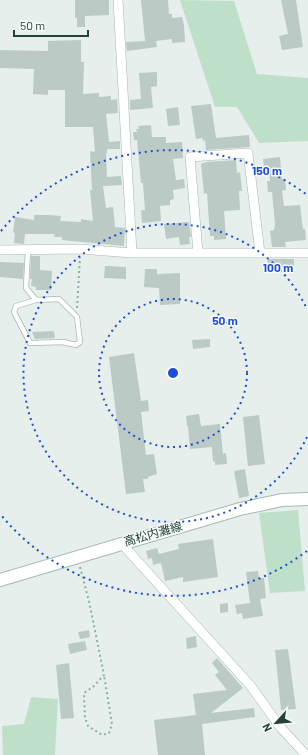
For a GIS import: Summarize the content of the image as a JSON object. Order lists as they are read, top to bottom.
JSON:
{
  "streets": {
    "main road": ["高松内灘線"]
  },
  "scale_bar": "50 m",
  "north": "bottom left",
  "rings": ["150 m", "100 m", "50 m"]
}
